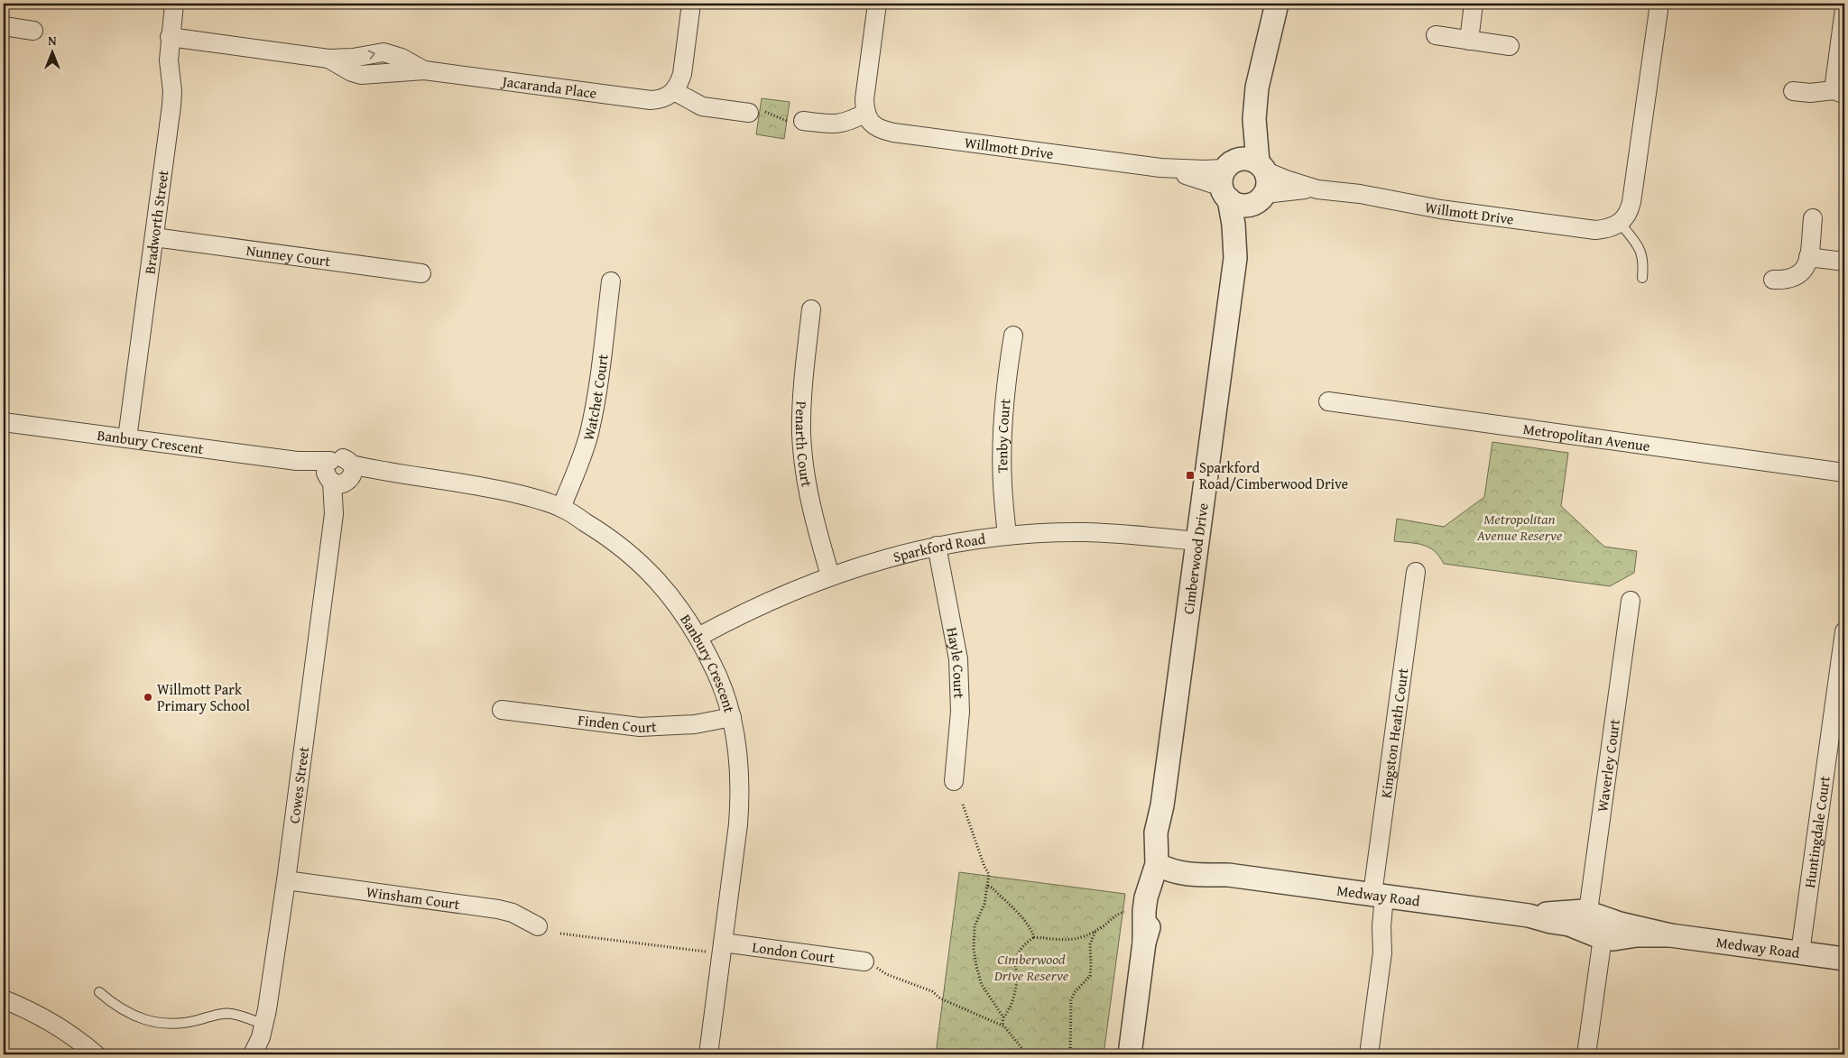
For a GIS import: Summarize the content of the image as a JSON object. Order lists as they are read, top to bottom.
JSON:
{
  "streets": {
    "street": [
      "Jacaranda Place",
      "Willmott Drive",
      "Bradworth Street",
      "Nunney Court",
      "Watchet Court",
      "Tenby Court",
      "Metropolitan Avenue",
      "Banbury Crescent",
      "Penarth Court",
      "Sparkford Road",
      "Cimberwood Drive",
      "Hayle Court",
      "Finden Court",
      "Kingston Heath Court",
      "Waverley Court",
      "Cowes Street",
      "Huntingdale Court",
      "Medway Road",
      "Winsham Court",
      "London Court"
    ]
  },
  "crossings": [
    ["Jacaranda Place", "Bradworth Street"],
    ["Willmott Drive", "Cimberwood Drive"],
    ["Bradworth Street", "Nunney Court"],
    ["Bradworth Street", "Banbury Crescent"],
    ["Watchet Court", "Banbury Crescent"],
    ["Tenby Court", "Sparkford Road"],
    ["Banbury Crescent", "Sparkford Road"],
    ["Banbury Crescent", "Finden Court"],
    ["Banbury Crescent", "Cowes Street"],
    ["Banbury Crescent", "London Court"],
    ["Penarth Court", "Sparkford Road"],
    ["Sparkford Road", "Cimberwood Drive"],
    ["Sparkford Road", "Hayle Court"],
    ["Cimberwood Drive", "Medway Road"],
    ["Kingston Heath Court", "Medway Road"],
    ["Waverley Court", "Medway Road"],
    ["Cowes Street", "Winsham Court"],
    ["Huntingdale Court", "Medway Road"]
  ],
  "one_way": ["Jacaranda Place"],
  "parks": ["Metropolitan Avenue Reserve", "Cimberwood Drive Reserve"],
  "places": {
    "transit": ["Sparkford Road/Cimberwood Drive"],
    "other": ["Willmott Park Primary School"]
  },
  "north": "top"
}
